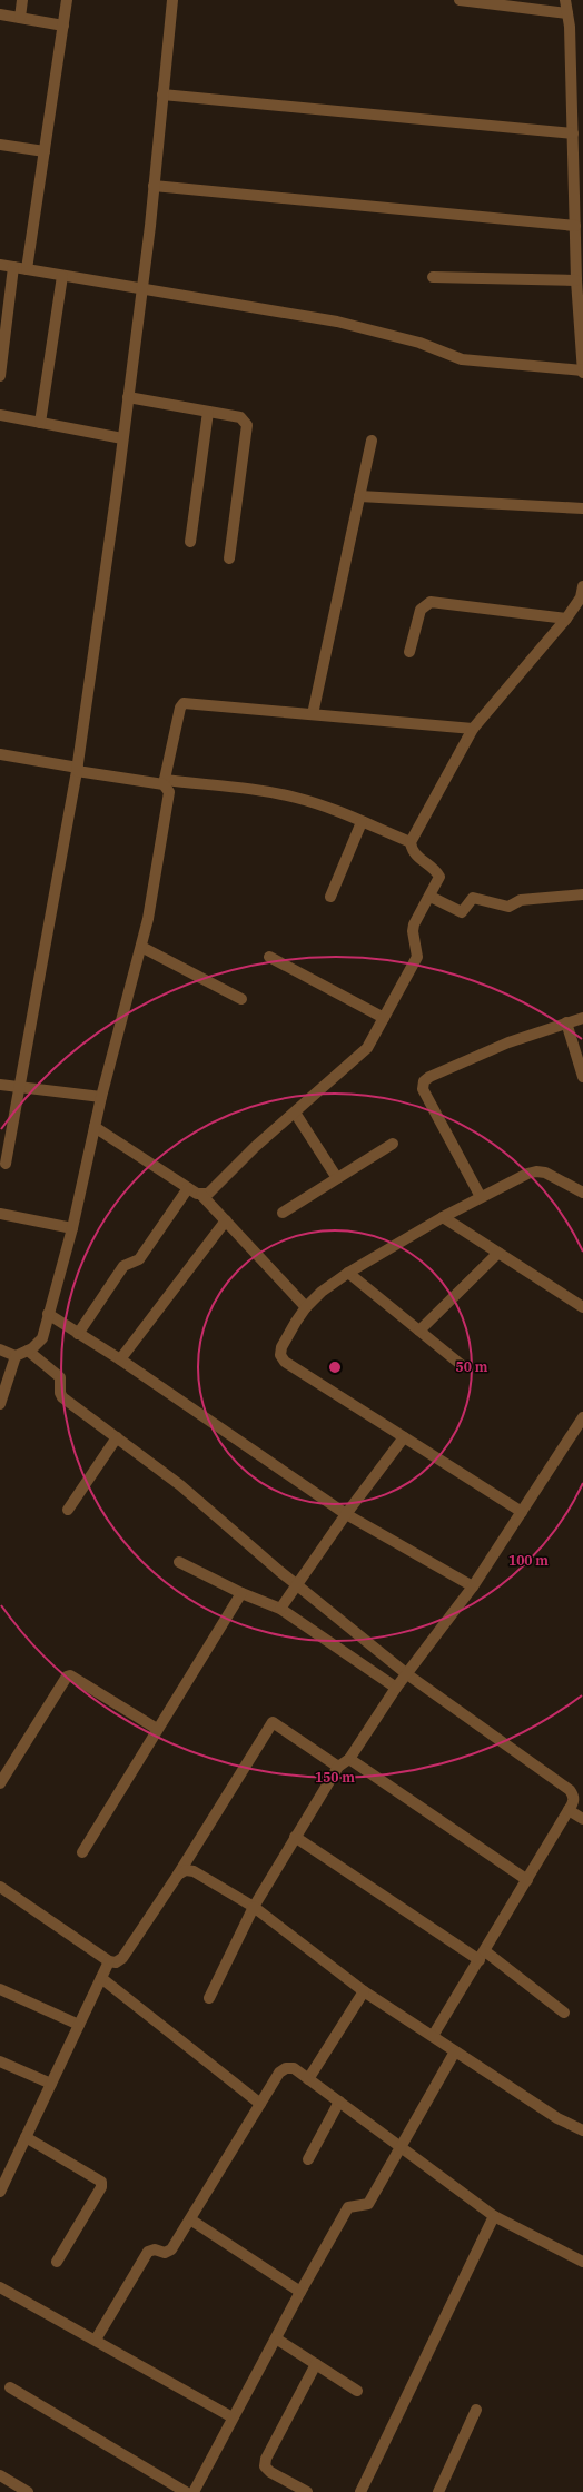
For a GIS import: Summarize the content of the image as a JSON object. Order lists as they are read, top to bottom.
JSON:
{
  "rings": ["50 m", "100 m", "150 m"]
}
